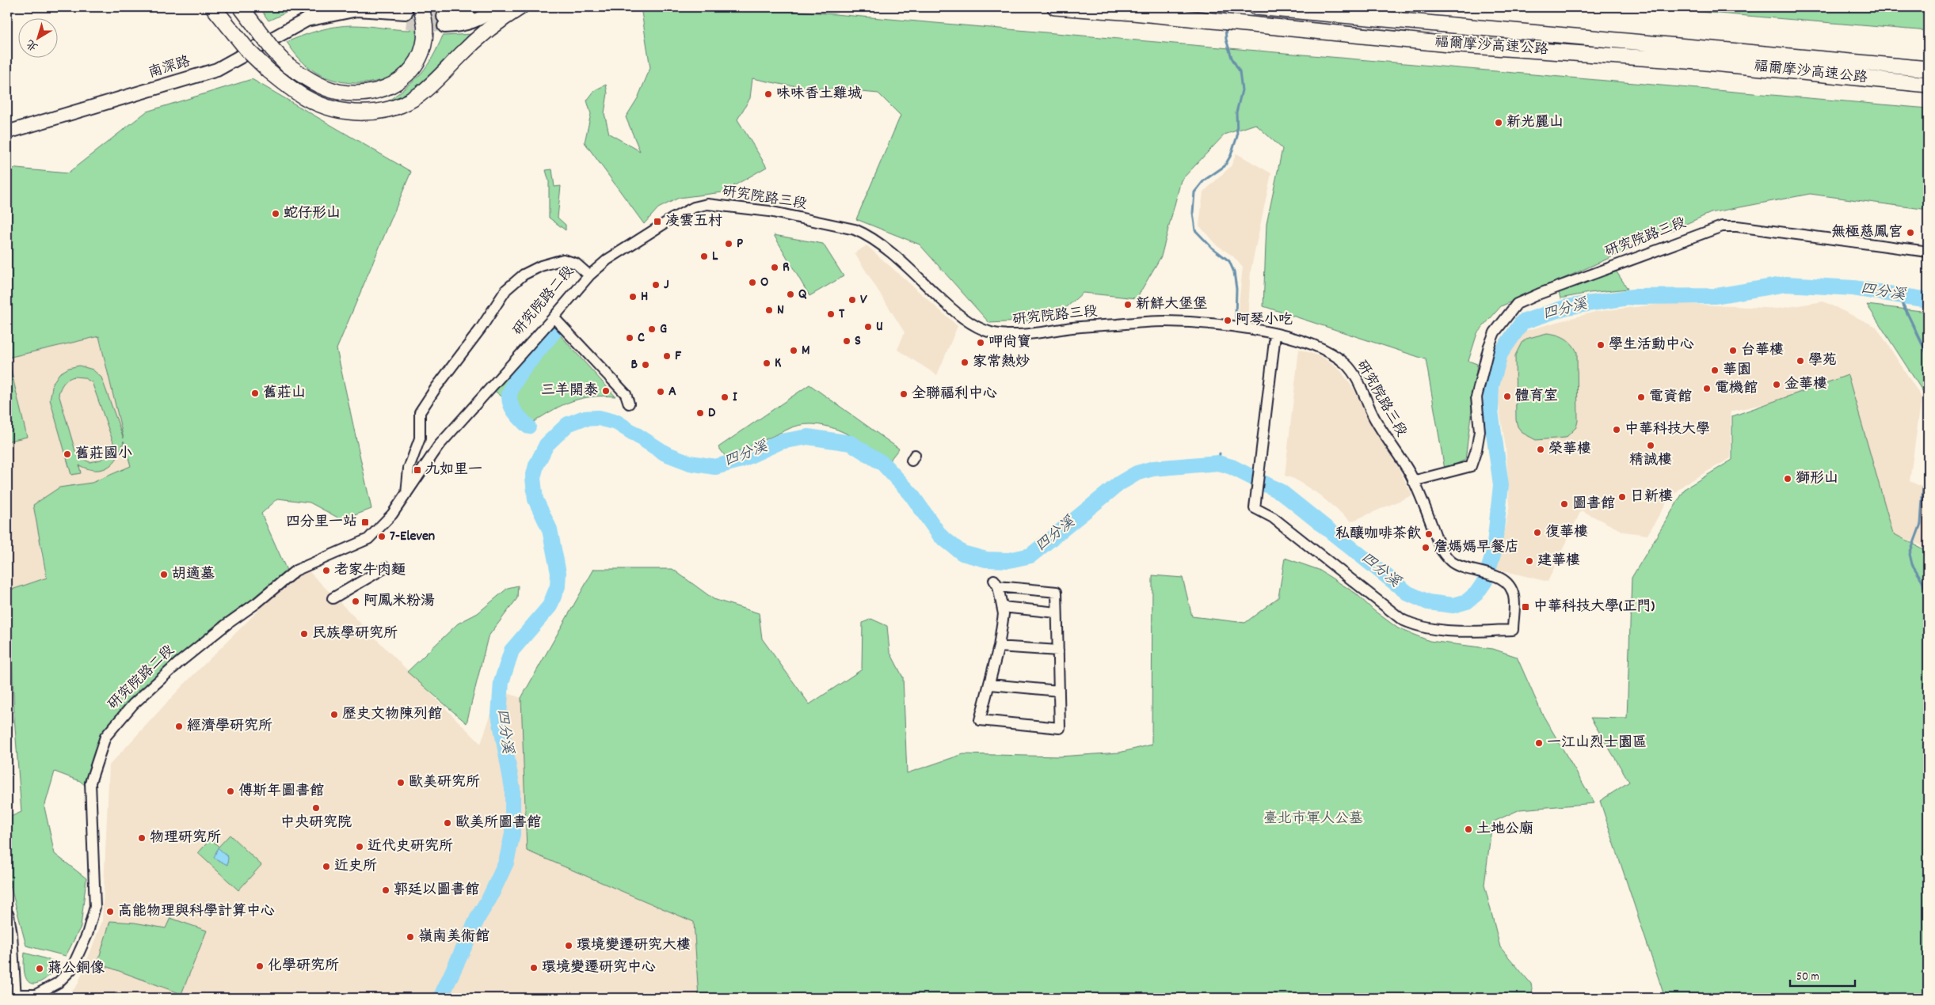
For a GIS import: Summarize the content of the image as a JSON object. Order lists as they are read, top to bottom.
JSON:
{
  "streets": {
    "highway": ["福爾摩沙高速公路"],
    "main road": ["南深路"],
    "street": ["研究院路三段", "研究院路二段"]
  },
  "crossings": [
    ["研究院路三段", "研究院路二段"]
  ],
  "water": ["四分溪"],
  "parks": ["臺北市軍人公墓"],
  "places": {
    "other": [
      "味味香土雞城",
      "新光麗山",
      "蛇仔形山",
      "無極慈鳳宮",
      "P",
      "L",
      "R",
      "O",
      "J",
      "Q",
      "H",
      "V",
      "新鮮大堡堡",
      "N",
      "T",
      "阿琴小吃",
      "U",
      "G",
      "C",
      "S",
      "呷尚寶",
      "學生活動中心",
      "M",
      "台華樓",
      "F",
      "學苑",
      "家常熱炒",
      "K",
      "B",
      "華園",
      "金華樓",
      "電機館",
      "三羊開泰",
      "A",
      "舊莊山",
      "全聯福利中心",
      "體育室",
      "I",
      "電資館",
      "D",
      "中華科技大學",
      "精誠樓",
      "榮華樓",
      "舊莊國小",
      "獅形山",
      "日新樓",
      "圖書館",
      "復華樓",
      "私釀咖啡茶飲",
      "7-Eleven",
      "詹媽媽早餐店",
      "建華樓",
      "老家牛肉麵",
      "胡適墓",
      "阿鳳米粉湯",
      "民族學研究所",
      "歷史文物陳列館",
      "經濟學研究所",
      "一江山烈士園區",
      "歐美研究所",
      "傅斯年圖書館",
      "中央研究院",
      "歐美所圖書館",
      "土地公廟",
      "物理研究所",
      "近代史研究所",
      "近史所",
      "郭廷以圖書館",
      "高能物理與科學計算中心",
      "嶺南美術館",
      "環境變遷研究大樓",
      "化學研究所",
      "環境變遷研究中心",
      "蔣公銅像"
    ],
    "transit": [
      "凌雲五村",
      "九如里一",
      "四分里一站",
      "中華科技大學(正門)"
    ]
  },
  "scale_bar": "50 m",
  "north": "bottom left"
}
